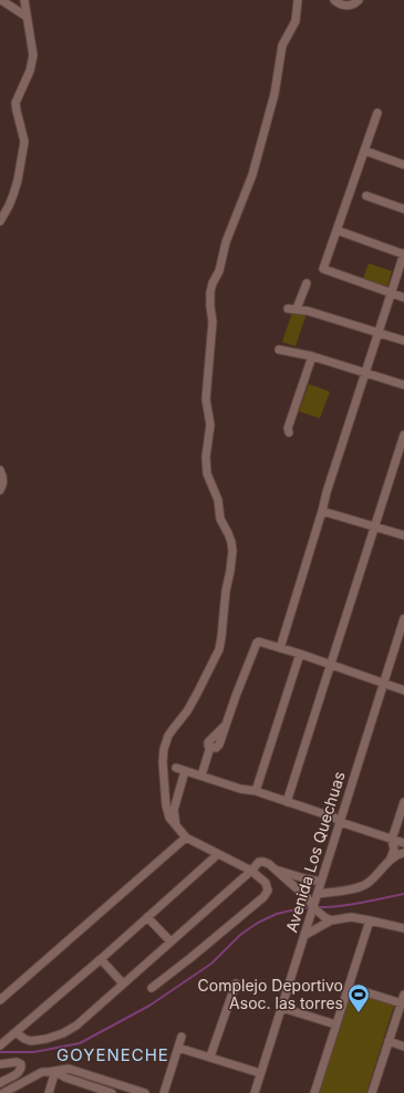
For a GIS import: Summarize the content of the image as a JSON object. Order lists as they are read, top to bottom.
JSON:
{
  "streets": {
    "street": ["Avenida Los Quechuas"]
  },
  "districts": ["GOYENECHE"],
  "places": {
    "sports": ["Complejo Deportivo Asoc. las torres"]
  }
}
